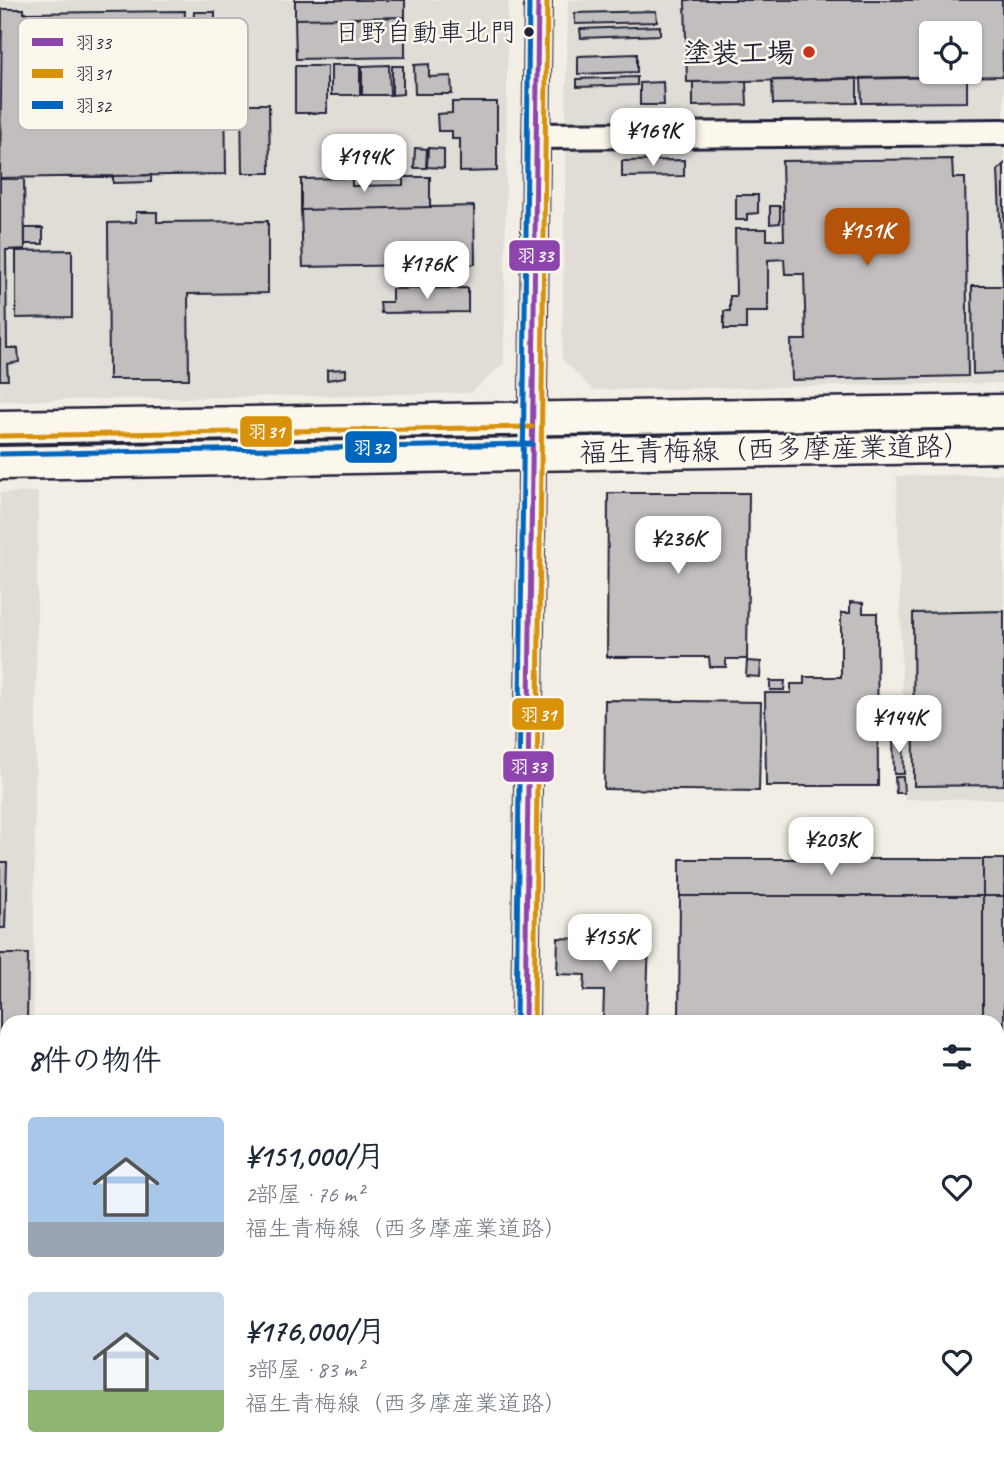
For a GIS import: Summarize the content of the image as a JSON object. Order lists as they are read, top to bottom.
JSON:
{
  "streets": {
    "main road": ["福生青梅線（西多摩産業道路）"]
  },
  "places": ["日野自動車北門", "塗装工場"],
  "lines": ["transit line 羽33", "transit line 羽31", "transit line 羽32"],
  "legend": ["羽33", "羽31", "羽32"],
  "page": {
    "price": [
      "¥169K",
      "¥194K",
      "¥151K",
      "¥176K",
      "¥236K",
      "¥144K",
      "¥203K",
      "¥155K"
    ],
    "heading": "8件の物件",
    "list": [
      {
        "name": "¥151,000/月",
        "note": "2部屋 · 76 m² · 福生青梅線（西多摩産業道路）"
      },
      {
        "name": "¥176,000/月",
        "note": "3部屋 · 83 m² · 福生青梅線（西多摩産業道路）"
      }
    ]
  }
}
